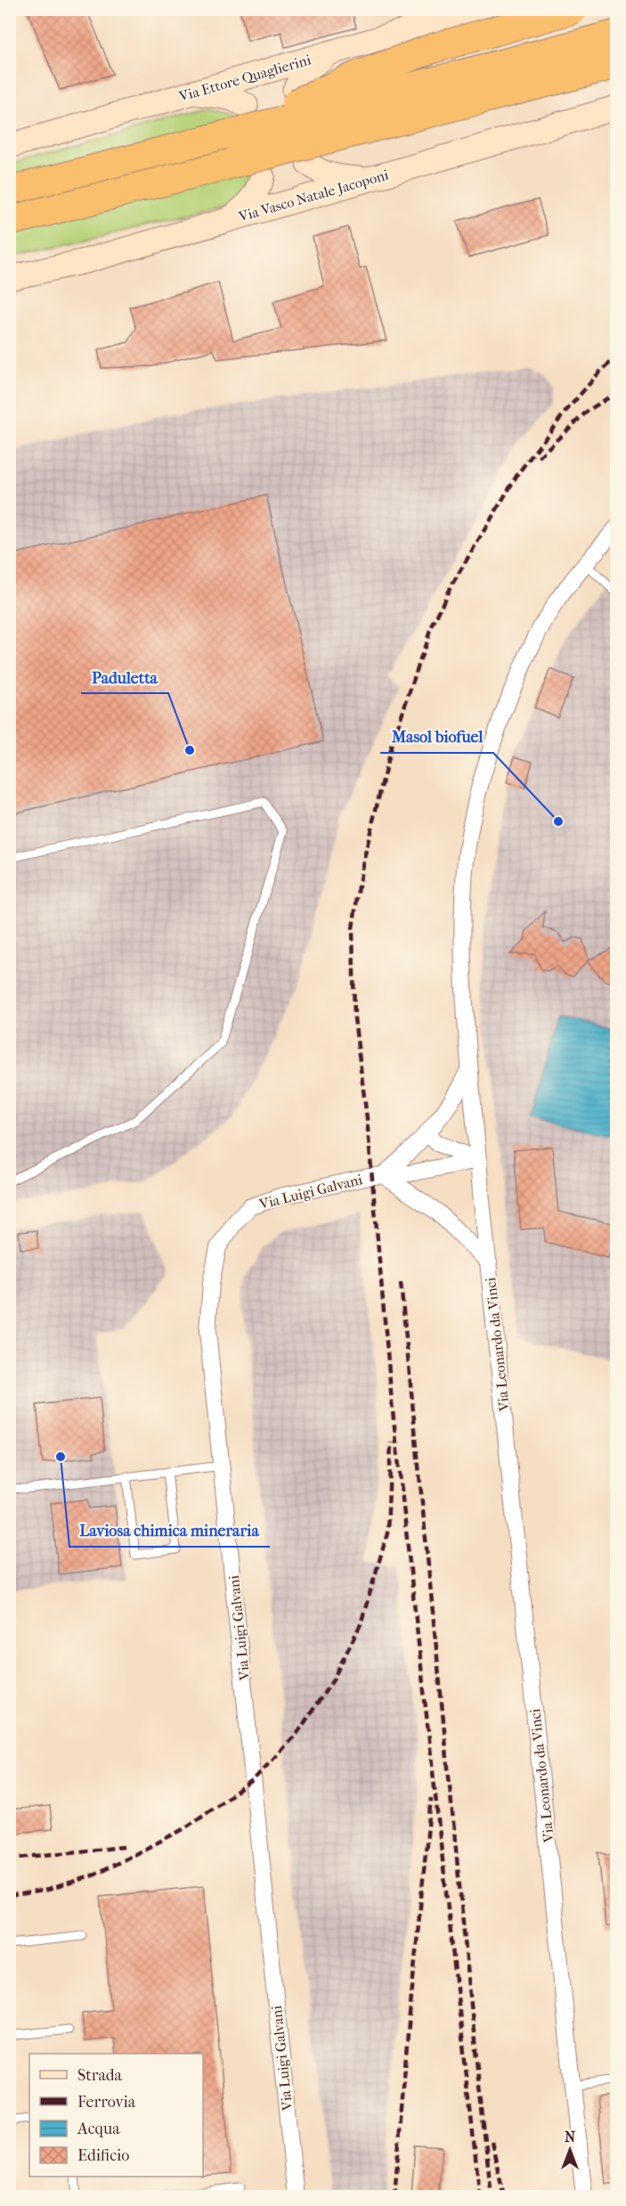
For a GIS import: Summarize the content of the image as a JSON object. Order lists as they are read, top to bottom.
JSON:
{
  "streets": {
    "main road": ["Via Ettore Quaglierini", "Via Vasco Natale Jacoponi"],
    "street": ["Via Luigi Galvani", "Via Leonardo da Vinci"]
  },
  "crossings": [
    ["Via Luigi Galvani", "Via Leonardo da Vinci"]
  ],
  "places": ["Paduletta", "Masol biofuel", "Laviosa chimica mineraria"],
  "legend": [
    "Strada",
    "Ferrovia",
    "Acqua",
    "Edificio"
  ],
  "north": "top"
}
